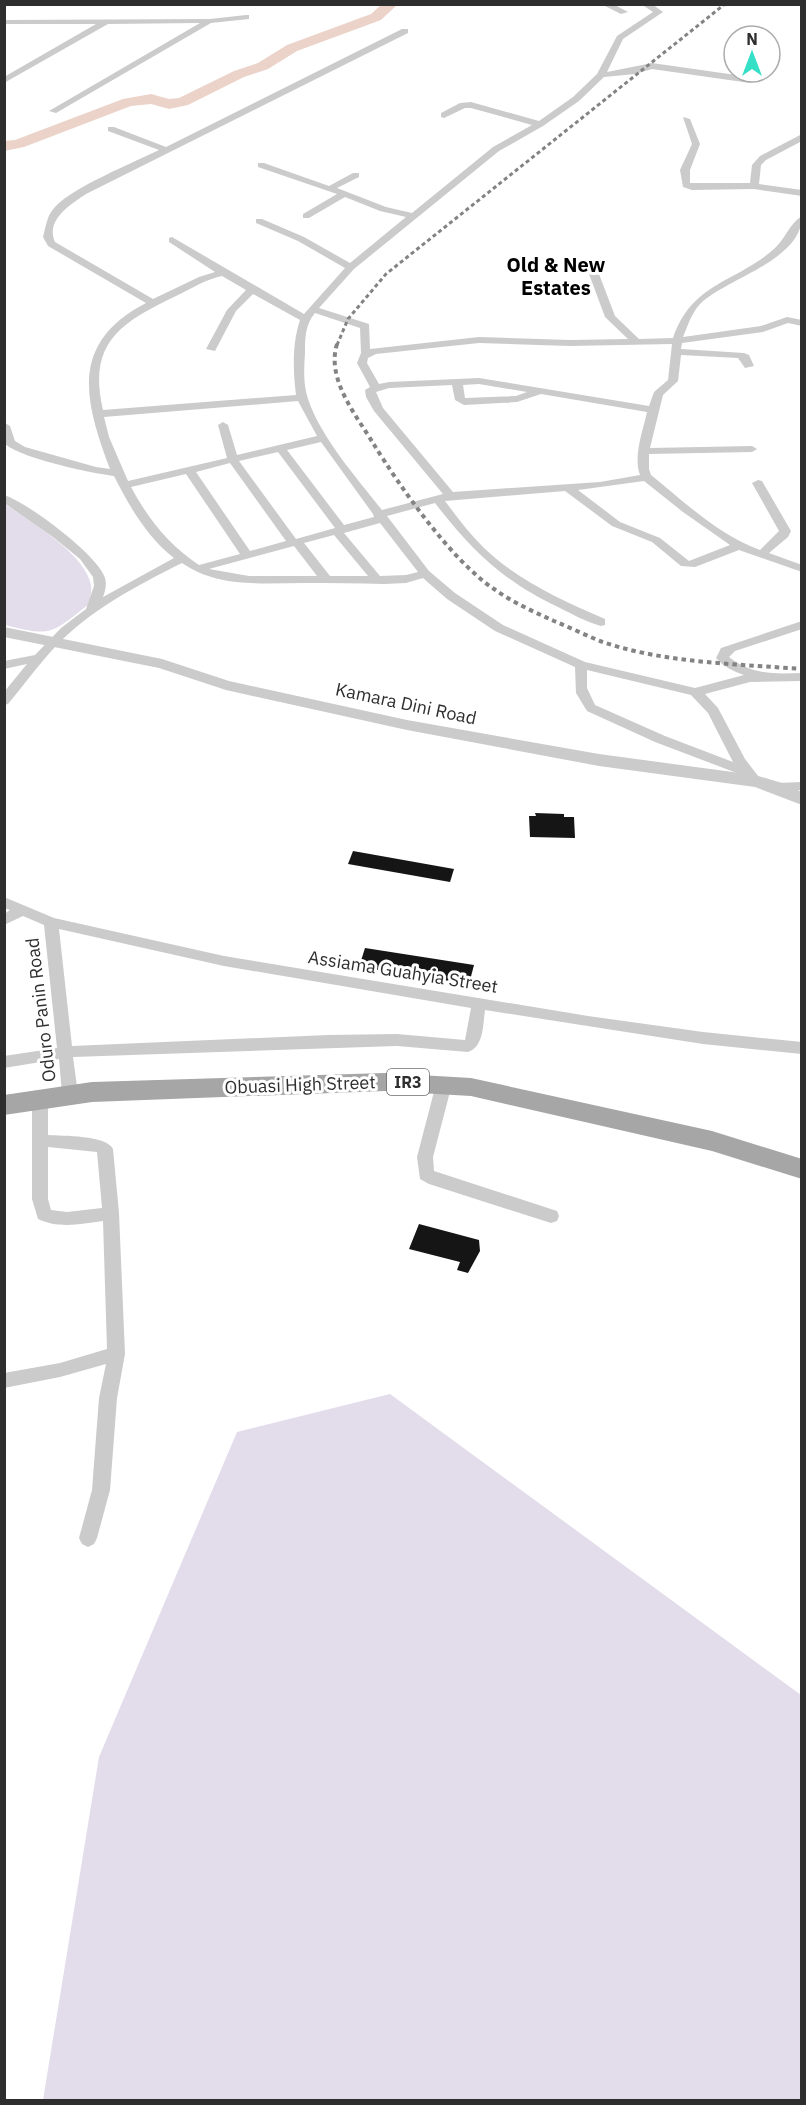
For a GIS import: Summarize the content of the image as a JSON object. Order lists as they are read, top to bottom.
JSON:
{
  "streets": {
    "main road": ["IR3", "Obuasi High Street"],
    "street": ["Kamara Dini Road", "Assiama Guahyia Street", "Oduro Panin Road"]
  },
  "crossings": [
    ["Assiama Guahyia Street", "Oduro Panin Road"],
    ["Oduro Panin Road", "Obuasi High Street"]
  ],
  "districts": ["Old & New Estates"],
  "north": "top"
}
